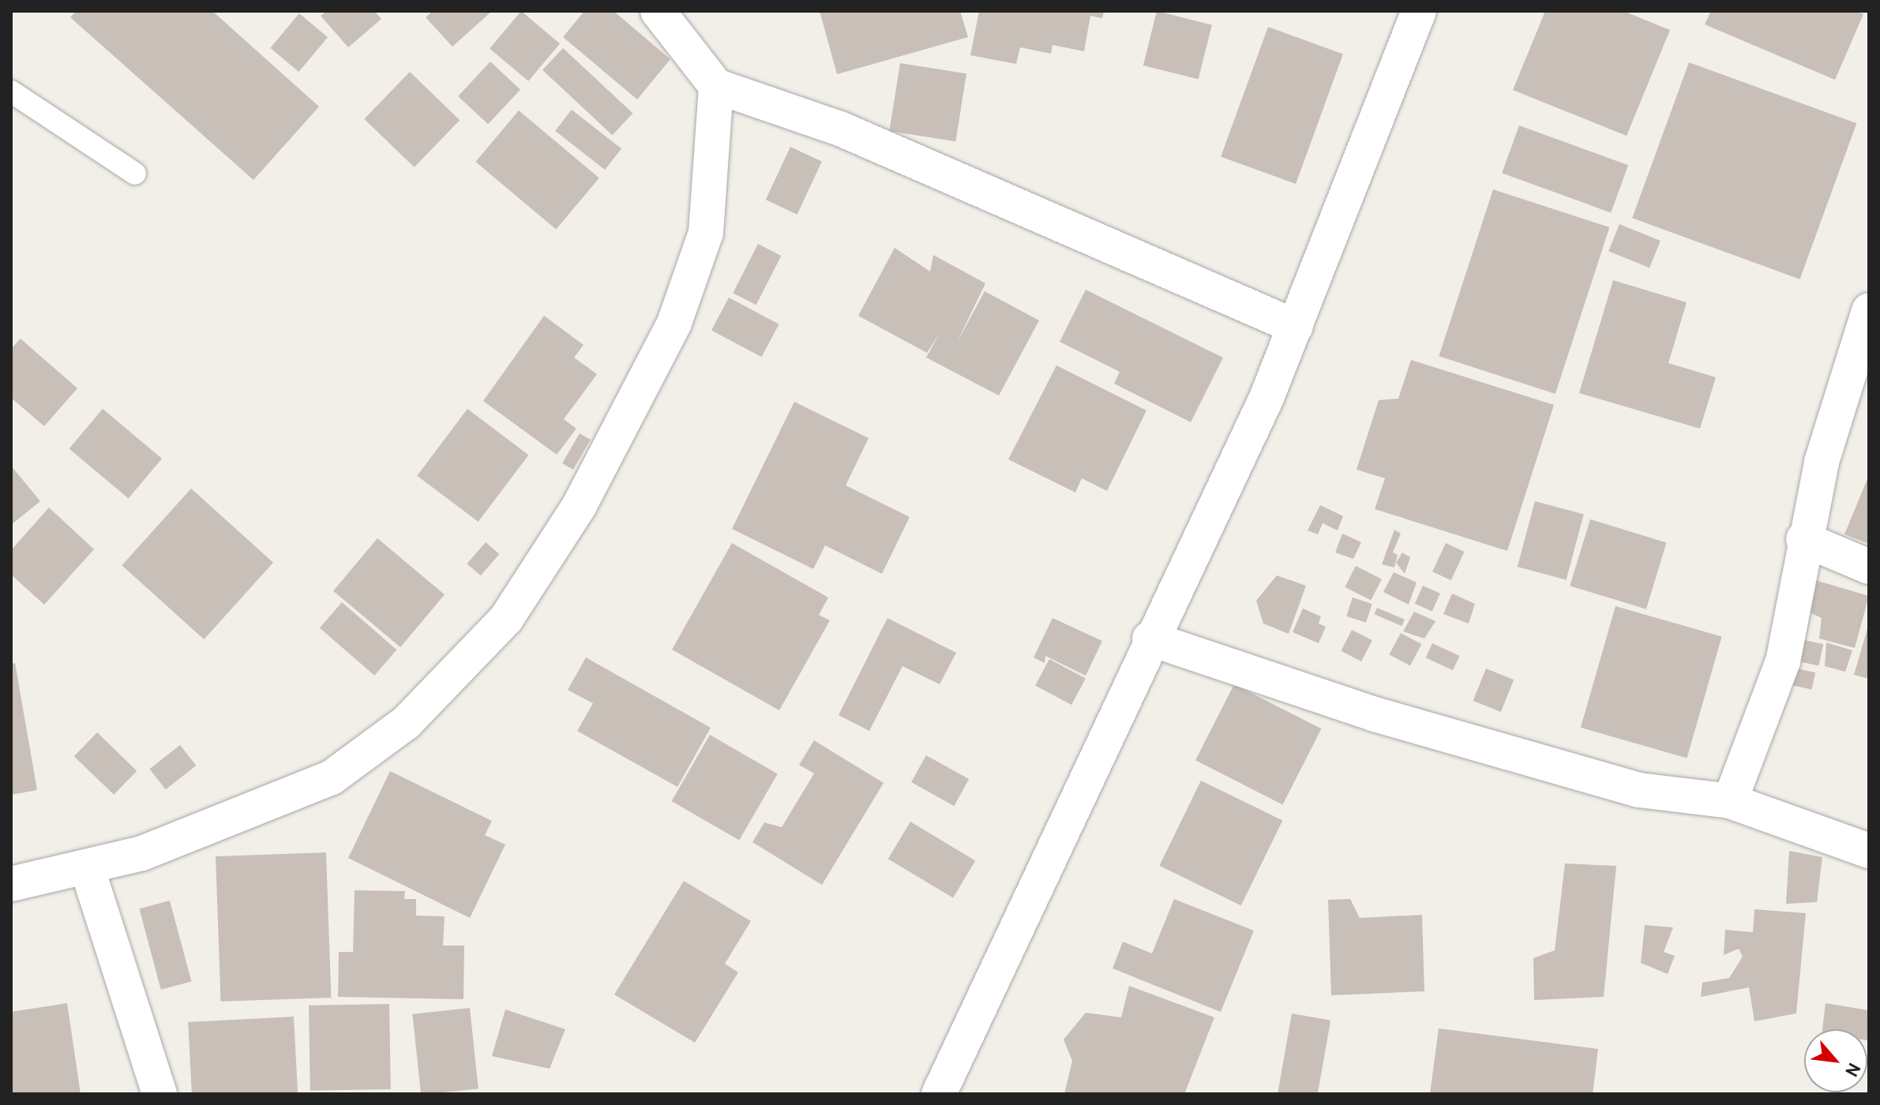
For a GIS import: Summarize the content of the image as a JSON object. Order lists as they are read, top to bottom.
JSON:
{
  "north": "bottom right"
}
